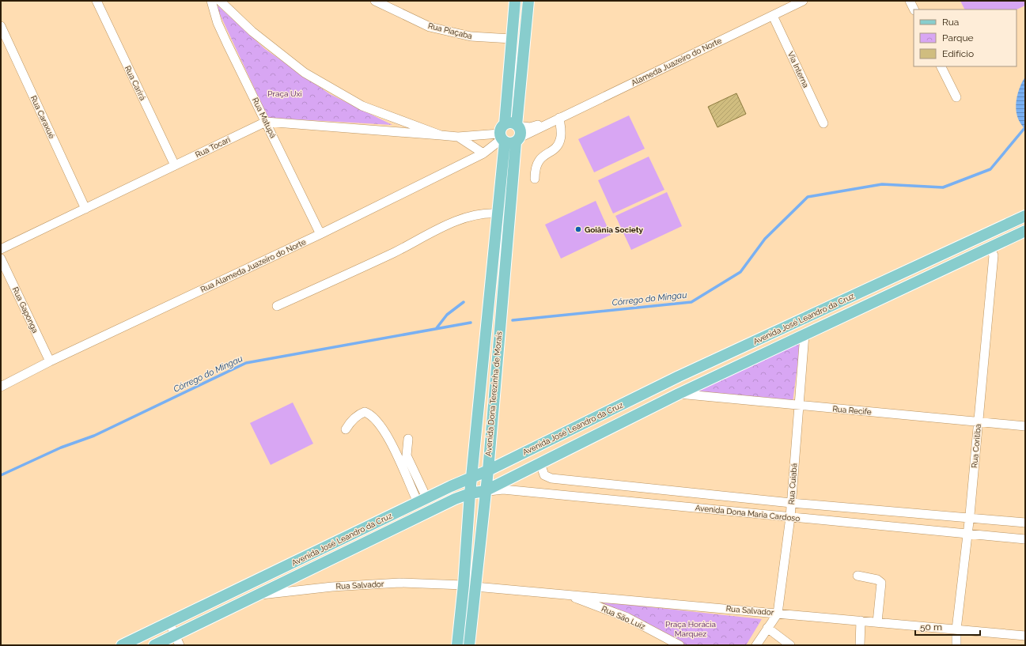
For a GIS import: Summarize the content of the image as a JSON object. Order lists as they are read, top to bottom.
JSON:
{
  "streets": {
    "main road": ["Avenida José Leandro da Cruz", "Avenida Dona Terezinha de Morais", "Avenida Dona Maria Cardoso"],
    "street": [
      "Rua Piaçaba",
      "Alameda Juazeiro do Norte",
      "Via Interna",
      "Rua Carirá",
      "Rua Caraxué",
      "Rua Matupá",
      "Rua Tocari",
      "Rua Alameda Juazeiro do Norte",
      "Rua Gaponga",
      "Rua Recife",
      "Rua Coritiba",
      "Rua Cuiabá",
      "Rua Salvador",
      "Rua São Luiz"
    ]
  },
  "crossings": [
    ["Rua Piaçaba", "Avenida Dona Terezinha de Morais"],
    ["Alameda Juazeiro do Norte", "Via Interna"],
    ["Alameda Juazeiro do Norte", "Rua Alameda Juazeiro do Norte"],
    ["Alameda Juazeiro do Norte", "Avenida Dona Terezinha de Morais"],
    ["Rua Carirá", "Rua Tocari"],
    ["Rua Caraxué", "Rua Tocari"],
    ["Rua Matupá", "Rua Tocari"],
    ["Rua Matupá", "Rua Alameda Juazeiro do Norte"],
    ["Rua Alameda Juazeiro do Norte", "Rua Gaponga"],
    ["Rua Alameda Juazeiro do Norte", "Avenida Dona Terezinha de Morais"],
    ["Avenida José Leandro da Cruz", "Avenida Dona Terezinha de Morais"],
    ["Avenida José Leandro da Cruz", "Rua Recife"],
    ["Avenida José Leandro da Cruz", "Rua Coritiba"],
    ["Avenida José Leandro da Cruz", "Rua Cuiabá"],
    ["Avenida José Leandro da Cruz", "Avenida Dona Maria Cardoso"],
    ["Avenida José Leandro da Cruz", "Rua Salvador"],
    ["Avenida Dona Terezinha de Morais", "Avenida Dona Maria Cardoso"],
    ["Avenida Dona Terezinha de Morais", "Rua Salvador"],
    ["Rua Recife", "Rua Coritiba"],
    ["Rua Recife", "Rua Cuiabá"],
    ["Rua Coritiba", "Avenida Dona Maria Cardoso"],
    ["Rua Coritiba", "Rua Salvador"],
    ["Rua Cuiabá", "Avenida Dona Maria Cardoso"],
    ["Rua Cuiabá", "Rua Salvador"],
    ["Rua Salvador", "Rua São Luiz"]
  ],
  "water": ["Córrego do Mingau"],
  "parks": ["Praça Uxi", "Praça Horácia Marquez"],
  "places": ["Goiânia Society"],
  "legend": ["Rua", "Parque", "Edifício"],
  "scale_bar": "50 m"
}
